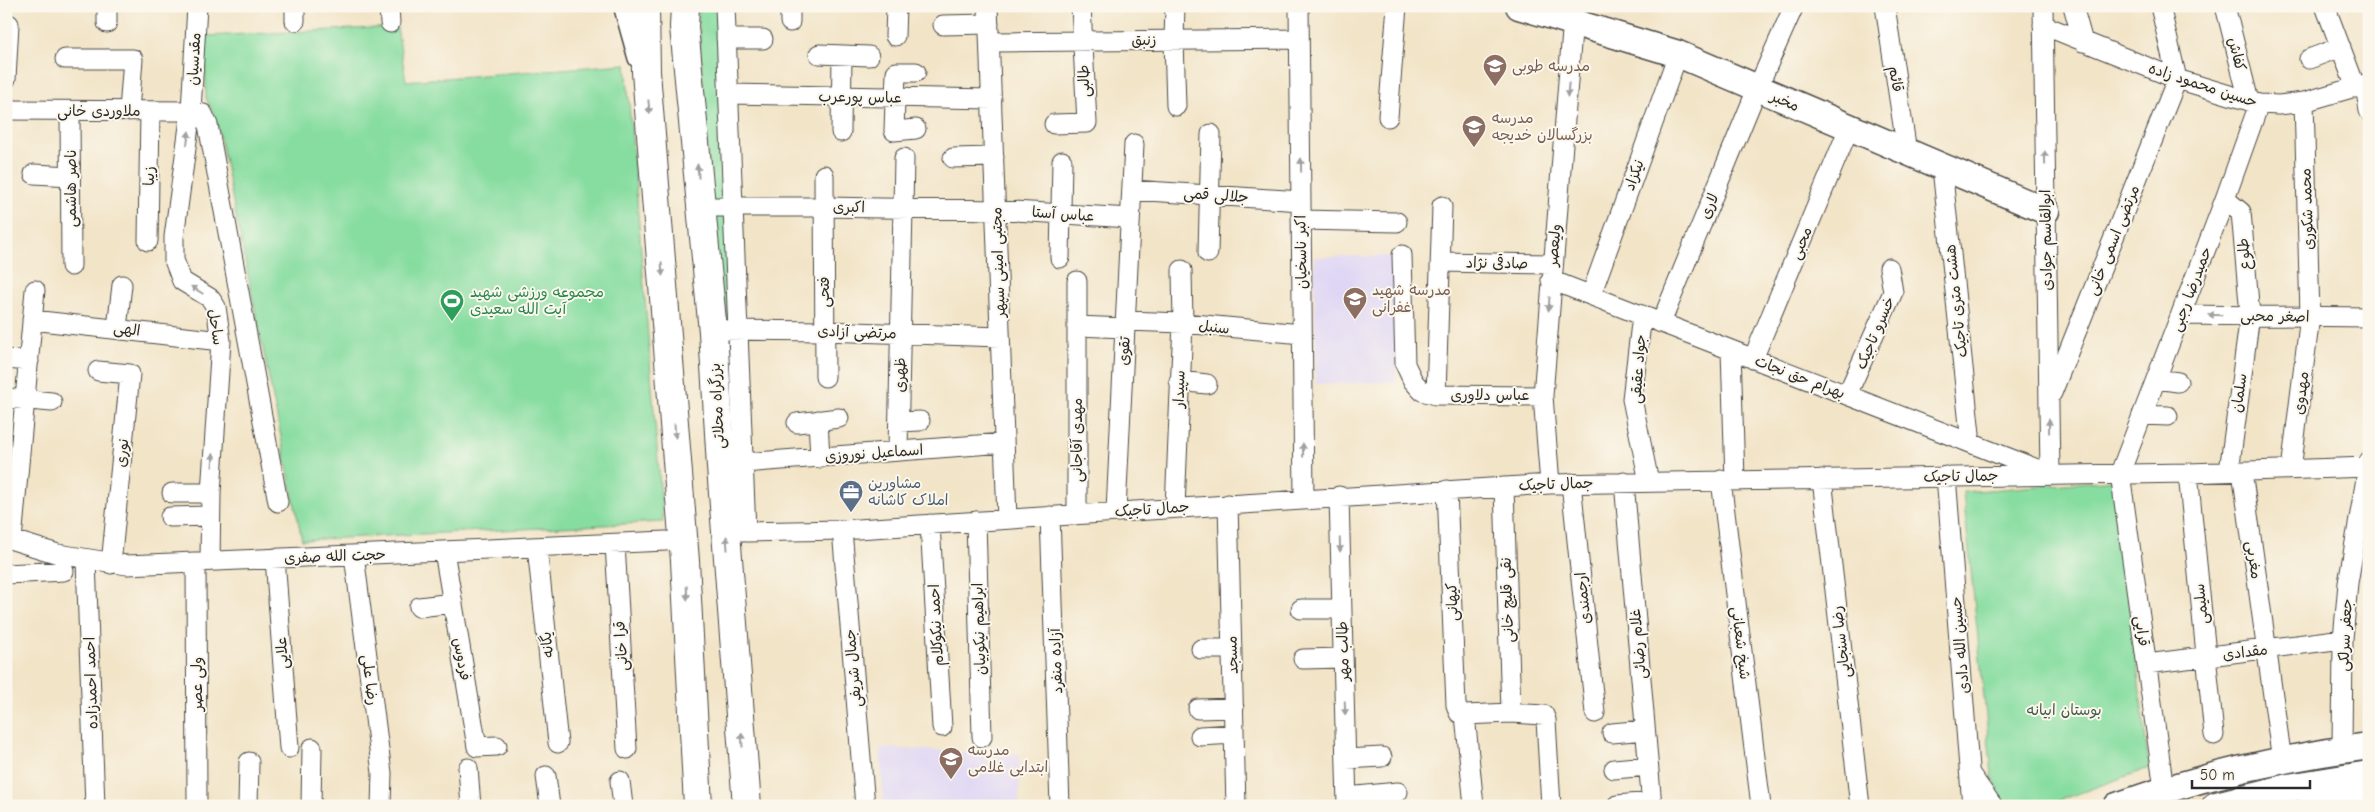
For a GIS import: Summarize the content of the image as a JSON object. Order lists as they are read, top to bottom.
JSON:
{
  "streets": {
    "highway": ["بزرگراه محلاتی"],
    "main road": ["مخبر"],
    "street": [
      "زنبق",
      "کفاش",
      "مقدسیان",
      "قائم",
      "طالبی",
      "حسین محمود زاده",
      "عباس پورعرب",
      "ملاوردی خانی",
      "نیکزاد",
      "زیبا",
      "ناصر هاشمی",
      "جلالی قمی",
      "لاری",
      "اکبری",
      "محمد شکوری",
      "عباس آستا",
      "ابوالقاسم جوادی",
      "مرتضی اسمی خانی",
      "محبی",
      "ولیعصر",
      "اکبر ناسخیان",
      "طلوع",
      "مجتبی امینی سپهر",
      "صادقی نژاد",
      "حمیدرضا رجبی",
      "فتحی",
      "هشت متری تاجیک",
      "اصغر محبی",
      "ساحل",
      "سنبل",
      "الهی",
      "مرتضی آزادی",
      "خسرو تاجیک",
      "تقوی",
      "جواد عقیقی",
      "ظهری",
      "بهرام حق نجات",
      "سپیدار",
      "سلمان",
      "مهدوی",
      "عباس دلاوری",
      "مهدی آقاجانی",
      "نوری",
      "اسماعیل نوروزی",
      "جمال تاجیک",
      "حجت الله صفری",
      "مغربی",
      "ارجمندی",
      "نقی قلیچ خانی",
      "کیهانی",
      "سلیمی",
      "احمد نیکوکلام",
      "ابراهیم نیکوبیان",
      "قرایی",
      "جعفر سرلکی",
      "رضا سنجایی",
      "شیخ شعبانی",
      "غلام رضائی",
      "یگانه",
      "حسین الله دادی",
      "قرا خانی",
      "طالب مهر",
      "مقدادی",
      "علایی",
      "مسجد",
      "فردوس",
      "آزاده منفرد",
      "جمال شریفی",
      "رضا علی",
      "احمد احمدزاده",
      "ولی عصر"
    ]
  },
  "crossings": [
    ["زنبق", "طالبی"],
    ["زنبق", "اکبر ناسخیان"],
    ["زنبق", "مجتبی امینی سپهر"],
    ["کفاش", "حسین محمود زاده"],
    ["کفاش", "حمیدرضا رجبی"],
    ["مقدسیان", "ملاوردی خانی"],
    ["مقدسیان", "ساحل"],
    ["قائم", "مخبر"],
    ["حسین محمود زاده", "محمد شکوری"],
    ["حسین محمود زاده", "ابوالقاسم جوادی"],
    ["حسین محمود زاده", "مرتضی اسمی خانی"],
    ["حسین محمود زاده", "حمیدرضا رجبی"],
    ["عباس پورعرب", "مجتبی امینی سپهر"],
    ["مخبر", "نیکزاد"],
    ["مخبر", "لاری"],
    ["مخبر", "ابوالقاسم جوادی"],
    ["مخبر", "محبی"],
    ["مخبر", "ولیعصر"],
    ["مخبر", "هشت متری تاجیک"],
    ["ملاوردی خانی", "زیبا"],
    ["ملاوردی خانی", "ناصر هاشمی"],
    ["ملاوردی خانی", "ساحل"],
    ["نیکزاد", "بهرام حق نجات"],
    ["جلالی قمی", "اکبر ناسخیان"],
    ["جلالی قمی", "تقوی"],
    ["لاری", "بهرام حق نجات"],
    ["اکبری", "عباس آستا"],
    ["اکبری", "مجتبی امینی سپهر"],
    ["اکبری", "فتحی"],
    ["اکبری", "ظهری"],
    ["اکبری", "بزرگراه محلاتی"],
    ["محمد شکوری", "اصغر محبی"],
    ["محمد شکوری", "مهدوی"],
    ["عباس آستا", "مجتبی امینی سپهر"],
    ["عباس آستا", "تقوی"],
    ["ابوالقاسم جوادی", "مرتضی اسمی خانی"],
    ["ابوالقاسم جوادی", "بهرام حق نجات"],
    ["ابوالقاسم جوادی", "جمال تاجیک"],
    ["محبی", "بهرام حق نجات"],
    ["ولیعصر", "صادقی نژاد"],
    ["ولیعصر", "بهرام حق نجات"],
    ["ولیعصر", "عباس دلاوری"],
    ["ولیعصر", "جمال تاجیک"],
    ["اکبر ناسخیان", "سنبل"],
    ["اکبر ناسخیان", "جمال تاجیک"],
    ["طلوع", "حمیدرضا رجبی"],
    ["طلوع", "اصغر محبی"],
    ["طلوع", "سلمان"],
    ["مجتبی امینی سپهر", "مرتضی آزادی"],
    ["مجتبی امینی سپهر", "اسماعیل نوروزی"],
    ["مجتبی امینی سپهر", "جمال تاجیک"],
    ["صادقی نژاد", "بهرام حق نجات"],
    ["حمیدرضا رجبی", "اصغر محبی"],
    ["حمیدرضا رجبی", "جمال تاجیک"],
    ["حمیدرضا رجبی", "قرایی"],
    ["فتحی", "مرتضی آزادی"],
    ["اصغر محبی", "سلمان"],
    ["اصغر محبی", "مهدوی"],
    ["ساحل", "الهی"],
    ["ساحل", "حجت الله صفری"],
    ["ساحل", "ولی عصر"],
    ["سنبل", "تقوی"],
    ["سنبل", "سپیدار"],
    ["سنبل", "مهدی آقاجانی"],
    ["مرتضی آزادی", "ظهری"],
    ["مرتضی آزادی", "بزرگراه محلاتی"],
    ["خسرو تاجیک", "بهرام حق نجات"],
    ["تقوی", "جمال تاجیک"],
    ["جواد عقیقی", "بهرام حق نجات"],
    ["جواد عقیقی", "جمال تاجیک"],
    ["ظهری", "اسماعیل نوروزی"],
    ["بهرام حق نجات", "جمال تاجیک"],
    ["بهرام حق نجات", "شیخ شعبانی"],
    ["سپیدار", "جمال تاجیک"],
    ["سلمان", "جمال تاجیک"],
    ["سلمان", "مغربی"],
    ["مهدوی", "جمال تاجیک"],
    ["مهدی آقاجانی", "جمال تاجیک"],
    ["نوری", "حجت الله صفری"],
    ["اسماعیل نوروزی", "جمال تاجیک"],
    ["جمال تاجیک", "مغربی"],
    ["جمال تاجیک", "ارجمندی"],
    ["جمال تاجیک", "نقی قلیچ خانی"],
    ["جمال تاجیک", "کیهانی"],
    ["جمال تاجیک", "سلیمی"],
    ["جمال تاجیک", "احمد نیکوکلام"],
    ["جمال تاجیک", "ابراهیم نیکوبیان"],
    ["جمال تاجیک", "قرایی"],
    ["جمال تاجیک", "جعفر سرلکی"],
    ["جمال تاجیک", "رضا سنجایی"],
    ["جمال تاجیک", "شیخ شعبانی"],
    ["جمال تاجیک", "غلام رضائی"],
    ["جمال تاجیک", "حسین الله دادی"],
    ["جمال تاجیک", "طالب مهر"],
    ["جمال تاجیک", "مسجد"],
    ["جمال تاجیک", "آزاده منفرد"],
    ["جمال تاجیک", "جمال شریفی"],
    ["حجت الله صفری", "یگانه"],
    ["حجت الله صفری", "قرا خانی"],
    ["حجت الله صفری", "علایی"],
    ["حجت الله صفری", "فردوس"],
    ["حجت الله صفری", "رضا علی"],
    ["حجت الله صفری", "احمد احمدزاده"],
    ["حجت الله صفری", "ولی عصر"],
    ["مغربی", "مقدادی"],
    ["سلیمی", "مقدادی"],
    ["قرایی", "مقدادی"],
    ["جعفر سرلکی", "مقدادی"]
  ],
  "one_way": ["اصغر محبی", "طالب مهر"],
  "parks": ["بوستان ابیانه"],
  "places": {
    "school or university": [
      "مدرسه طوبی",
      "مدرسه بزرگسالان خدیجه",
      "مدرسه شهید غفرانی",
      "مدرسه ابتدایی غلامی"
    ],
    "sports": ["مجموعه ورزشی شهید آیت‌ الله سعیدی"],
    "office": ["مشاورین املاک کاشانه"]
  },
  "scale_bar": "50 m"
}
